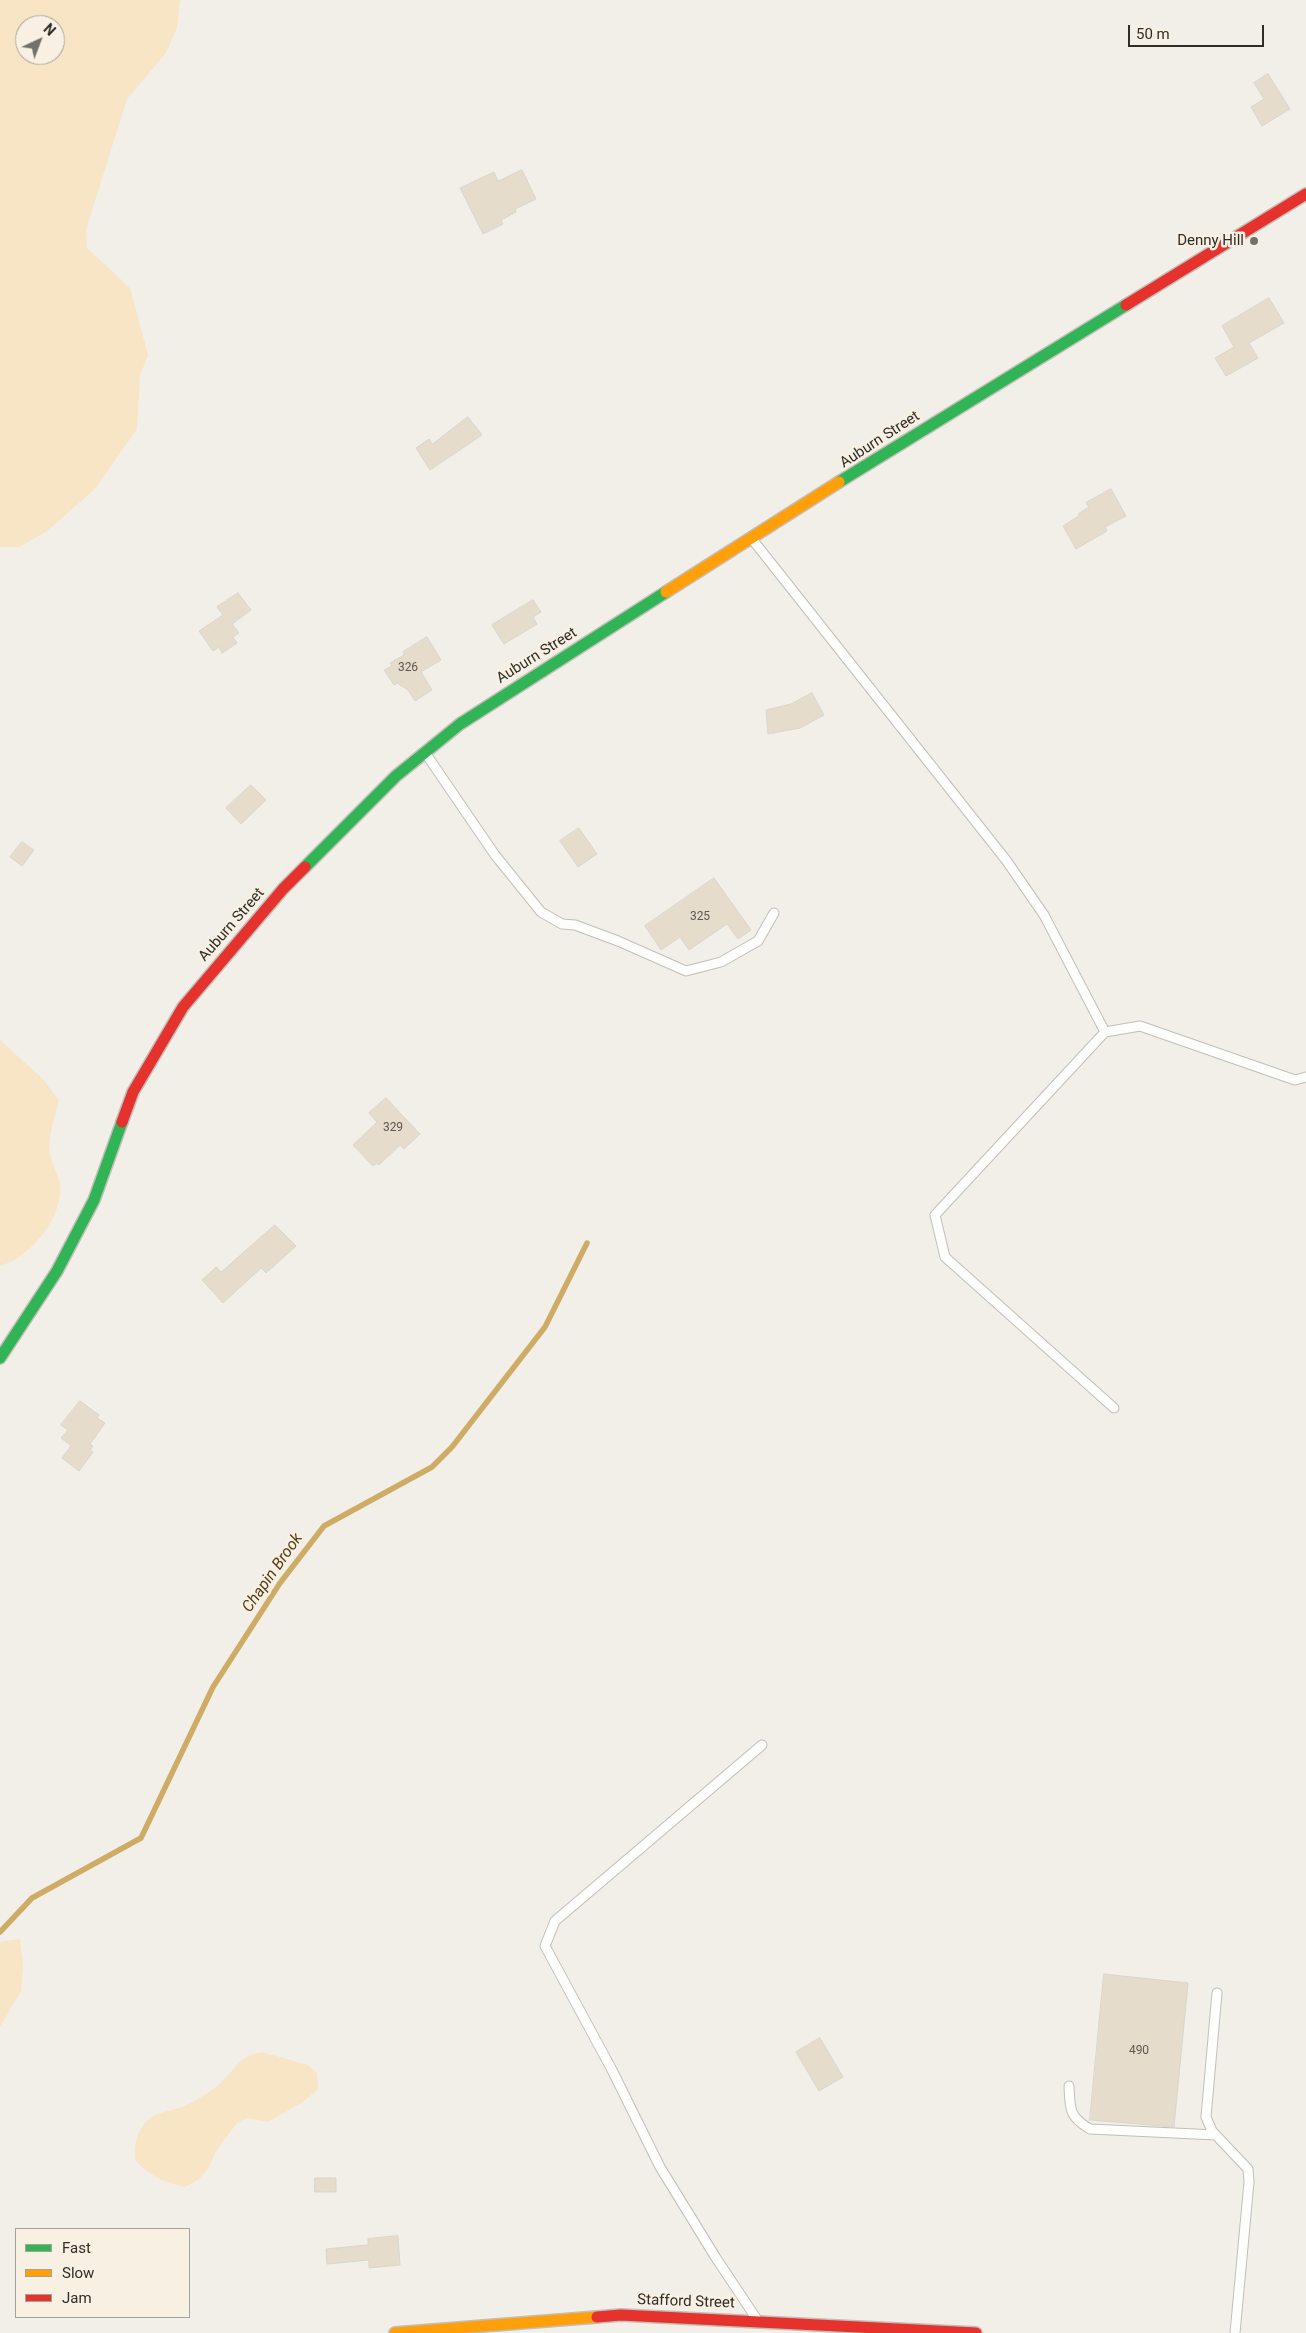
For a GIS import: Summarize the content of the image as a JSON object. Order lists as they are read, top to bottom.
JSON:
{
  "streets": {
    "street": ["Auburn Street", "Stafford Street"]
  },
  "water": ["Chapin Brook"],
  "places": ["Denny Hill"],
  "house_numbers": [
    "326",
    "325",
    "329",
    "490"
  ],
  "legend": ["Fast", "Slow", "Jam"],
  "scale_bar": "50 m",
  "north": "top right"
}
